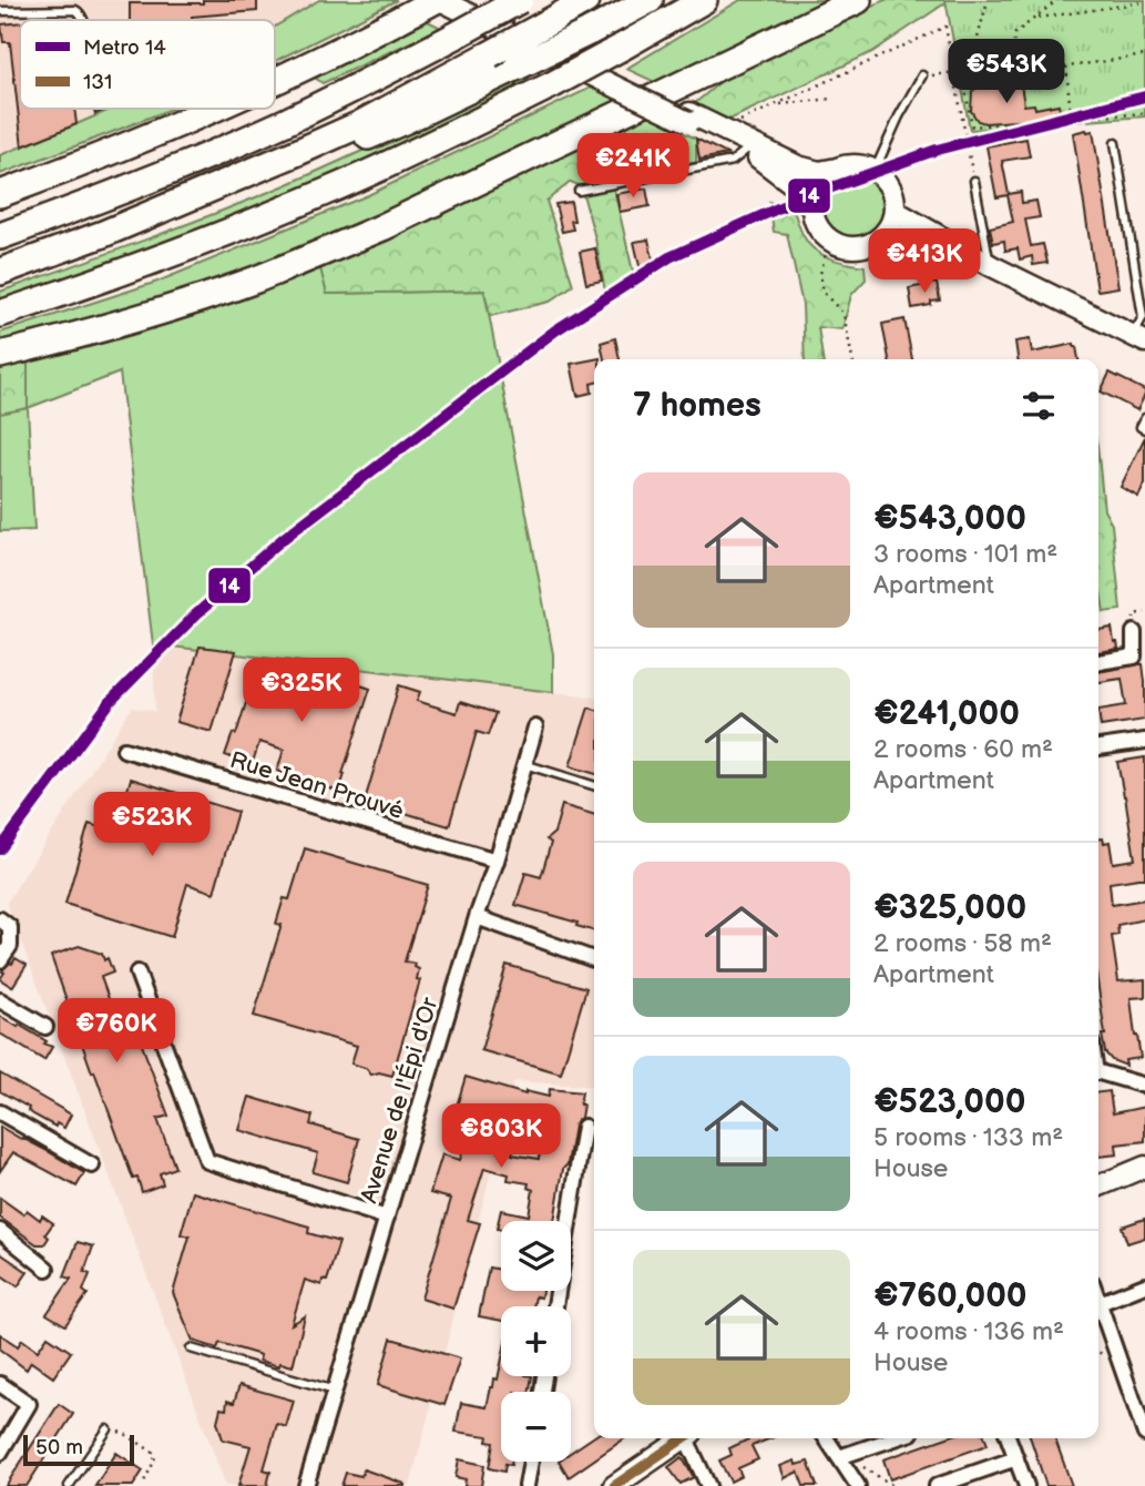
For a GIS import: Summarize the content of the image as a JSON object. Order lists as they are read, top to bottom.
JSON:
{
  "streets": {
    "street": ["Rue Jean Prouvé", "Avenue de l'Épi d'Or"]
  },
  "crossings": [
    ["Rue Jean Prouvé", "Avenue de l'Épi d'Or"]
  ],
  "lines": ["metro line 14", "transit line 131"],
  "legend": ["Metro 14", "131"],
  "scale_bar": "50 m",
  "page": {
    "price": [
      "€543K",
      "€241K",
      "€413K",
      "€325K",
      "€523K",
      "€760K",
      "€803K"
    ],
    "heading": "7 homes",
    "list": [
      {
        "name": "€543,000",
        "note": "3 rooms · 101 m² · Apartment"
      },
      {
        "name": "€241,000",
        "note": "2 rooms · 60 m² · Apartment"
      },
      {
        "name": "€325,000",
        "note": "2 rooms · 58 m² · Apartment"
      },
      {
        "name": "€523,000",
        "note": "5 rooms · 133 m² · House"
      },
      {
        "name": "€760,000",
        "note": "4 rooms · 136 m² · House"
      }
    ],
    "map_buttons": ["+", "−"],
    "scale": "50 m"
  }
}
